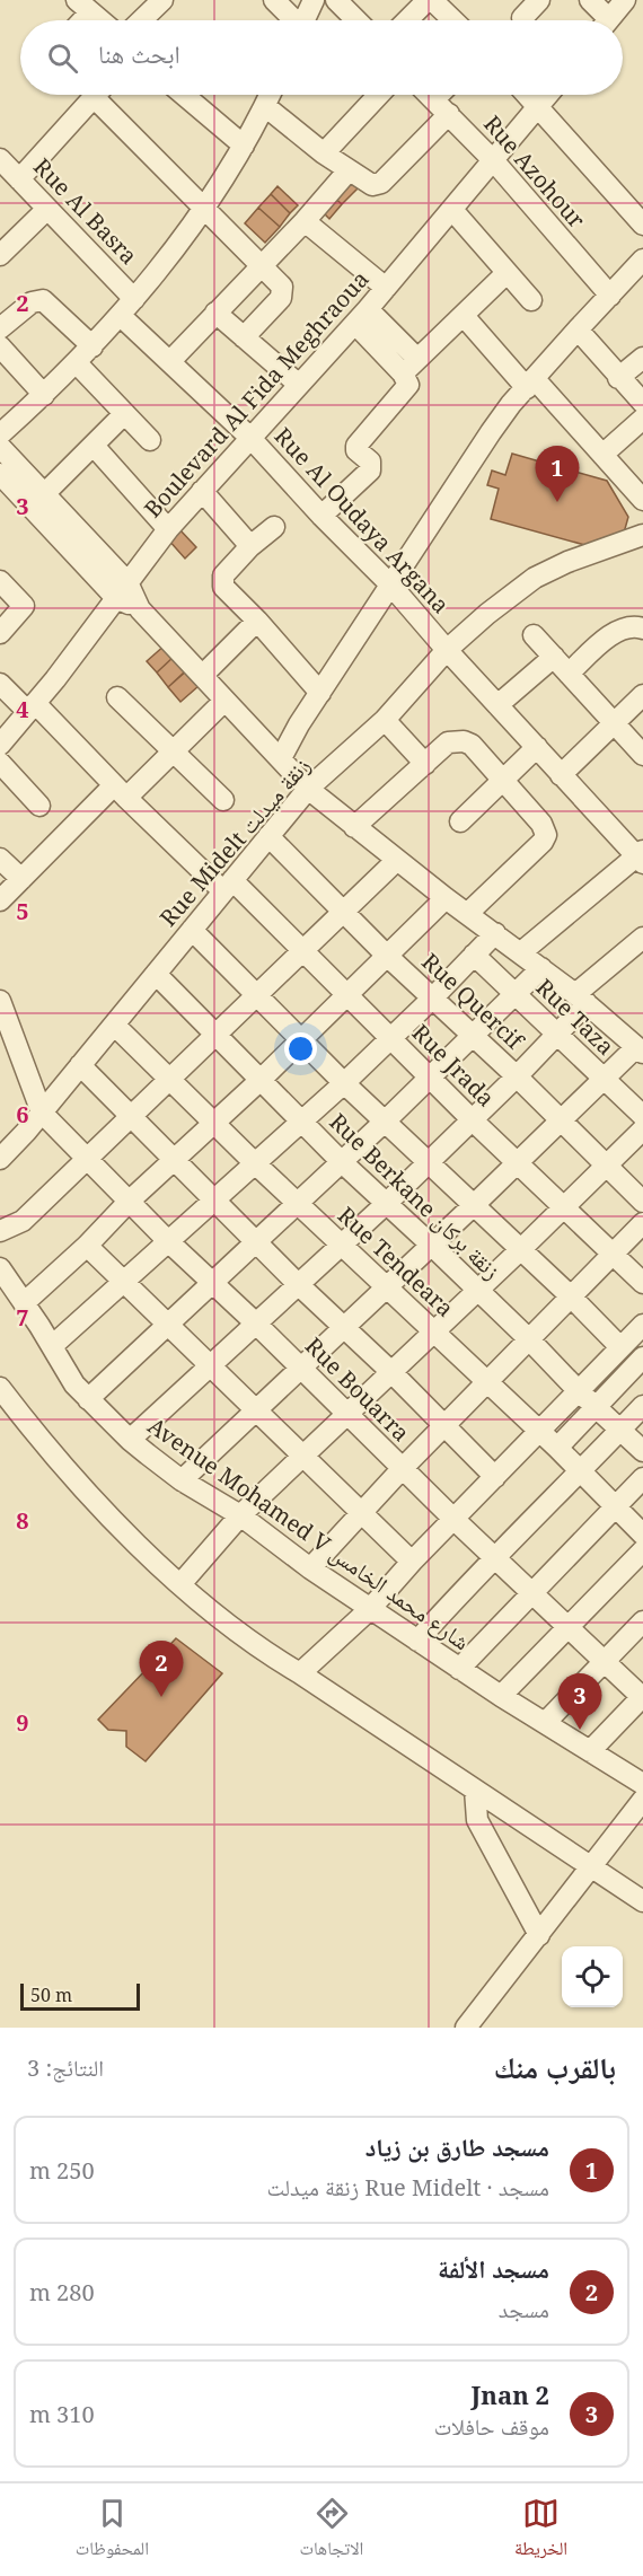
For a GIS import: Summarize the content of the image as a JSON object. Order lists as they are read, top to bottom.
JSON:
{
  "streets": {
    "street": [
      "Rue Azohour",
      "Rue Al Basra",
      "Boulevard Al Fida Meghraoua",
      "Rue Al Oudaya Argana",
      "Rue Midelt زنقة ميدلت",
      "Rue Quercif",
      "Rue Taza",
      "Rue Jrada",
      "Rue Berkane زنقة بركان",
      "Rue Tendeara",
      "Rue Bouarra",
      "Avenue Mohamed V شارع محمد الخامس"
    ]
  },
  "crossings": [
    ["Rue Azohour", "Boulevard Al Fida Meghraoua"],
    ["Boulevard Al Fida Meghraoua", "Rue Al Oudaya Argana"],
    ["Boulevard Al Fida Meghraoua", "Rue Jrada"],
    ["Rue Al Oudaya Argana", "Rue Midelt زنقة ميدلت"],
    ["Rue Midelt زنقة ميدلت", "Rue Quercif"],
    ["Rue Midelt زنقة ميدلت", "Rue Jrada"],
    ["Rue Midelt زنقة ميدلت", "Rue Berkane زنقة بركان"],
    ["Rue Midelt زنقة ميدلت", "Rue Tendeara"],
    ["Rue Midelt زنقة ميدلت", "Rue Bouarra"]
  ],
  "scale_bar": "50 m",
  "page": {
    "search": "ابحث هنا",
    "pins": ["1", "2", "3"],
    "scale": "50 m",
    "heading": ["بالقرب منك", "النتائج: 3"],
    "list": [
      {
        "mark": "1",
        "name": "مسجد طارق بن زياد",
        "note": "مسجد · Rue Midelt زنقة ميدلت",
        "value": "250 m"
      },
      {
        "mark": "2",
        "name": "مسجد الألفة",
        "note": "مسجد",
        "value": "280 m"
      },
      {
        "mark": "3",
        "name": "Jnan 2",
        "note": "موقف حافلات",
        "value": "310 m"
      }
    ],
    "nav": ["الخريطة", "الاتجاهات", "المحفوظات"]
  },
  "grid": {
    "rows": [
      "2",
      "3",
      "4",
      "5",
      "6",
      "7",
      "8",
      "9"
    ]
  }
}
